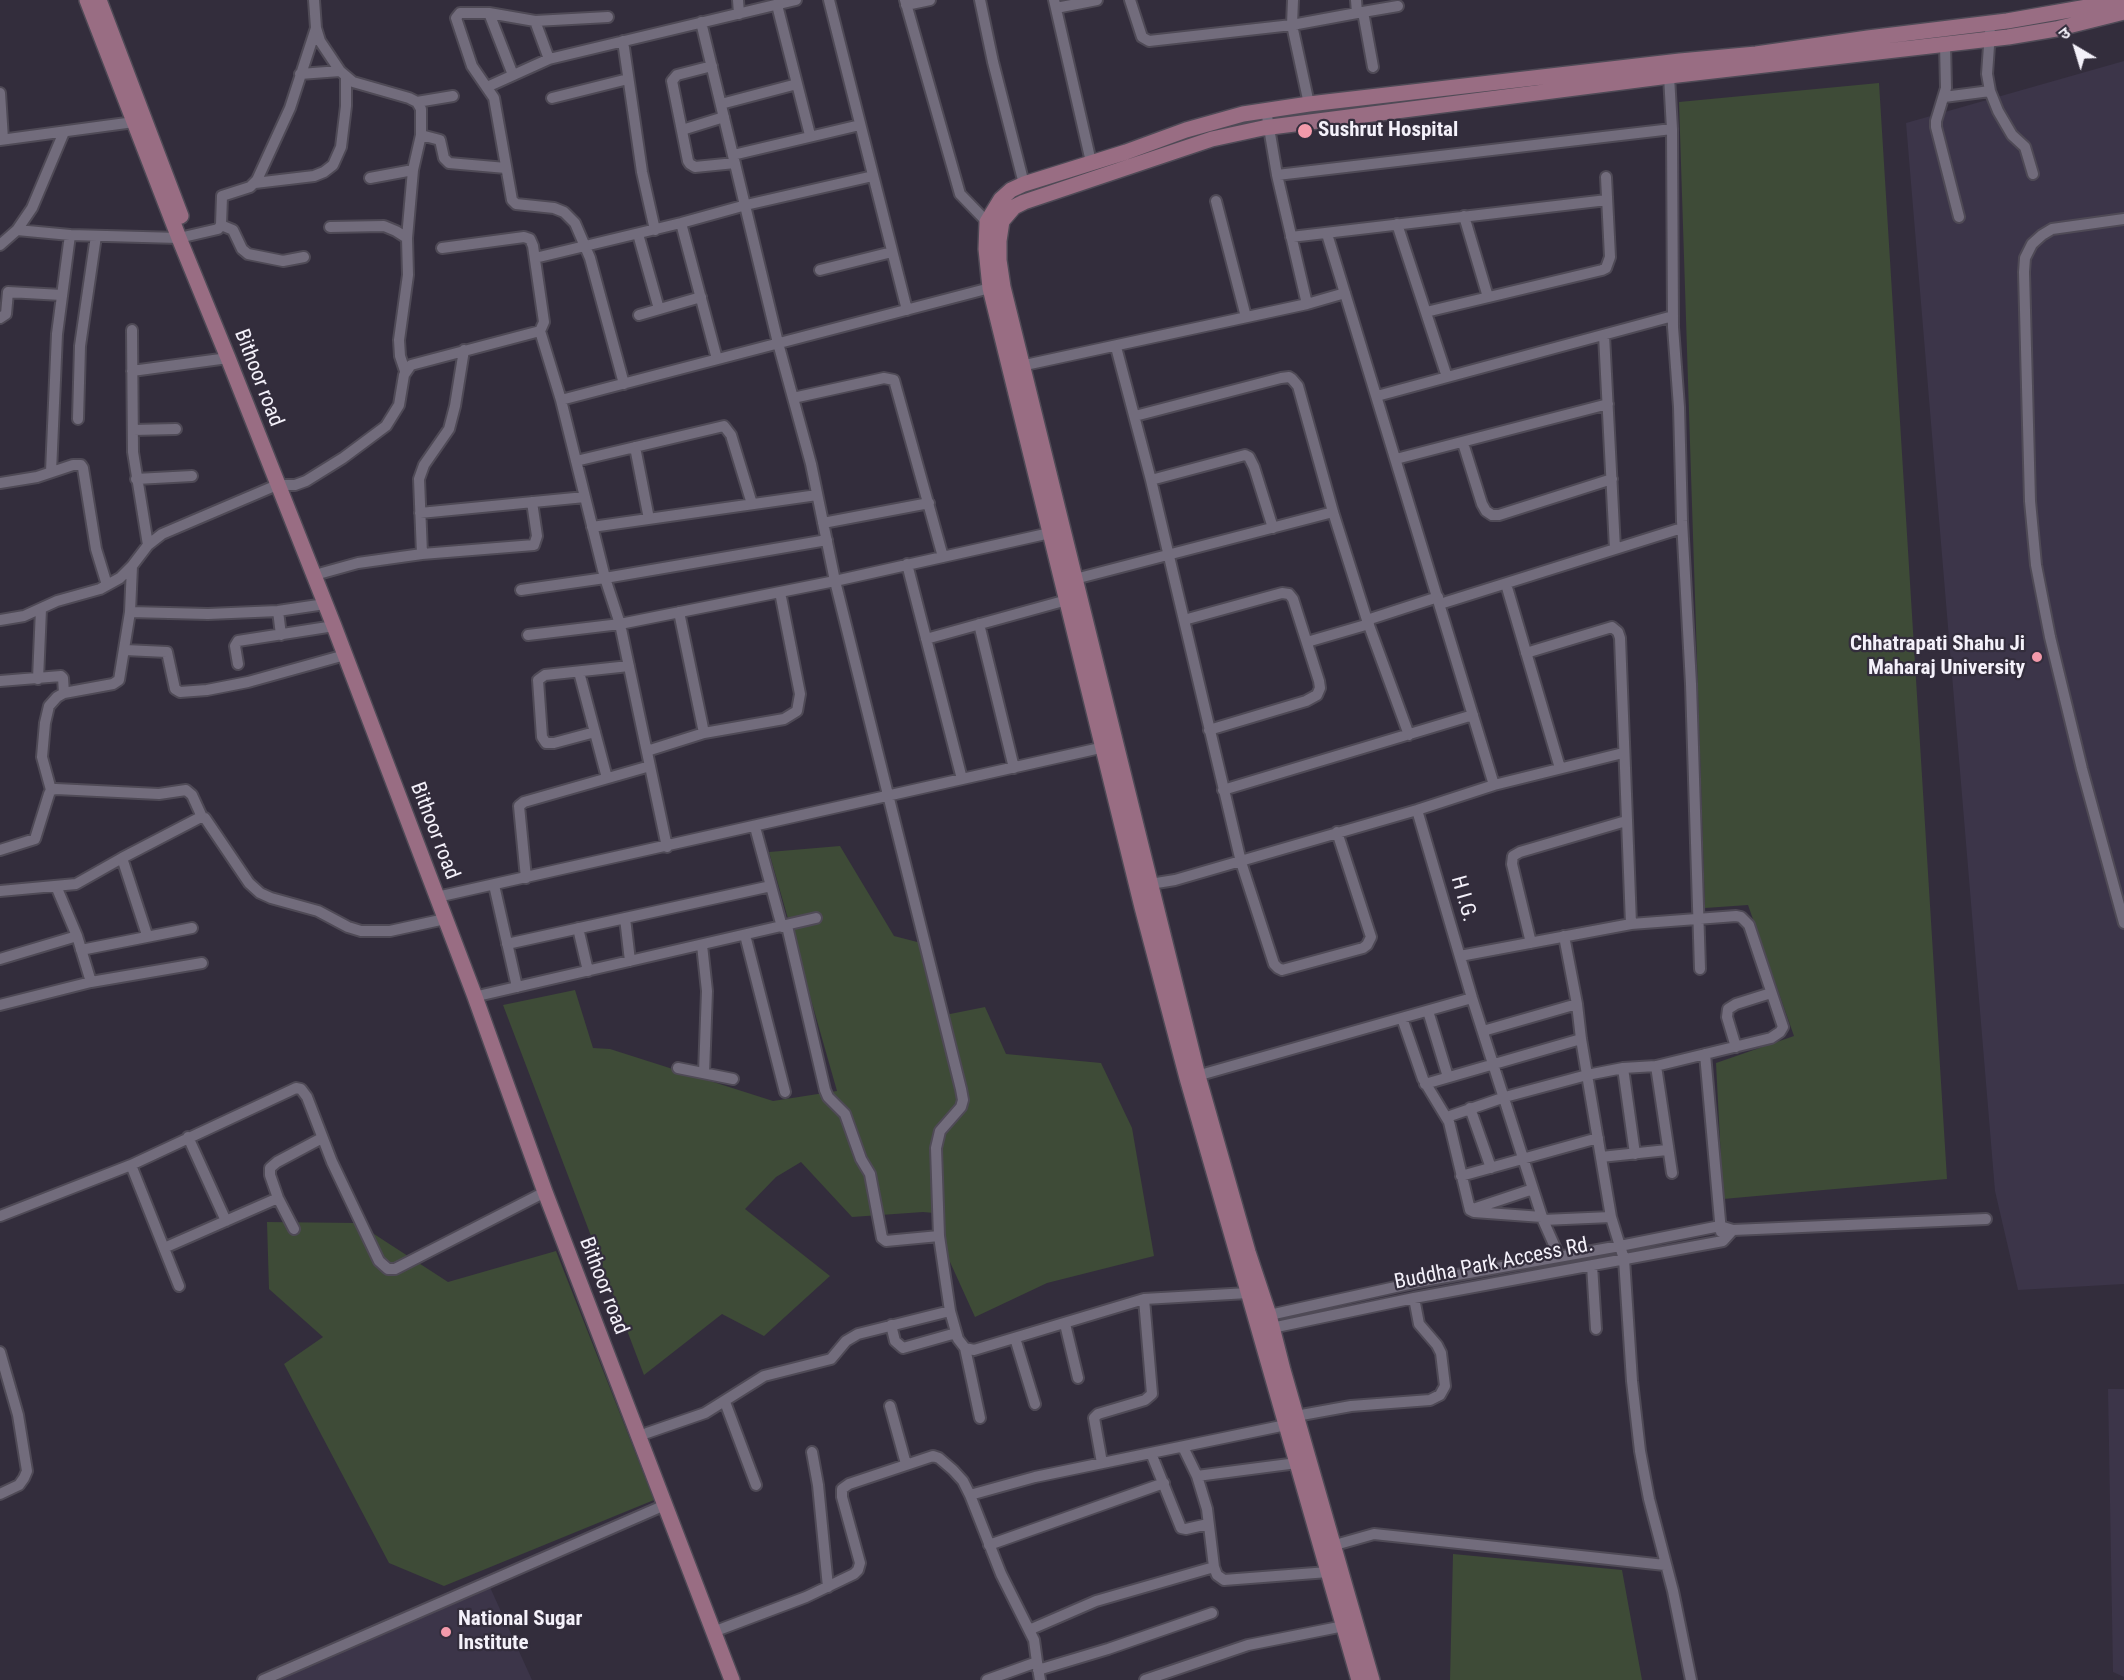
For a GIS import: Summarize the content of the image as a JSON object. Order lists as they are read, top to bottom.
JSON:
{
  "streets": {
    "street": ["Bithoor road", "H I.G.", "Buddha Park Access Rd."]
  },
  "crossings": [
    ["H I.G.", "Buddha Park Access Rd."]
  ],
  "places": ["Sushrut Hospital", "Chhatrapati Shahu Ji Maharaj University", "National Sugar Institute"],
  "north": "top left"
}
